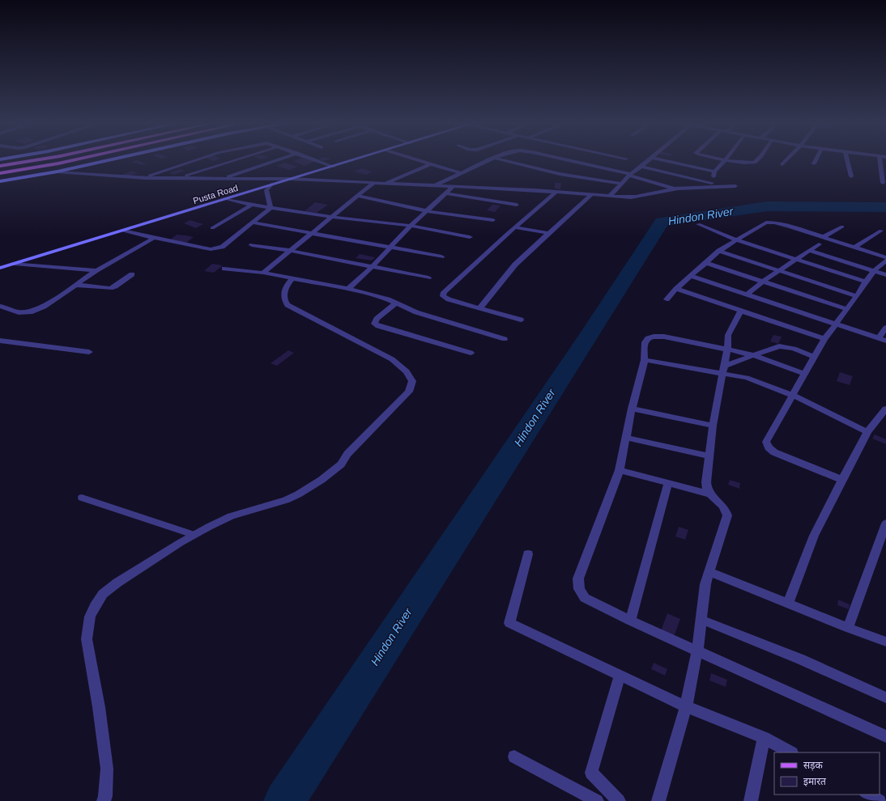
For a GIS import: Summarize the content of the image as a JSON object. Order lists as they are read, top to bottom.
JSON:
{
  "streets": {
    "street": ["Pusta Road"]
  },
  "water": ["Hindon River"],
  "legend": ["सड़क", "इमारत"]
}
